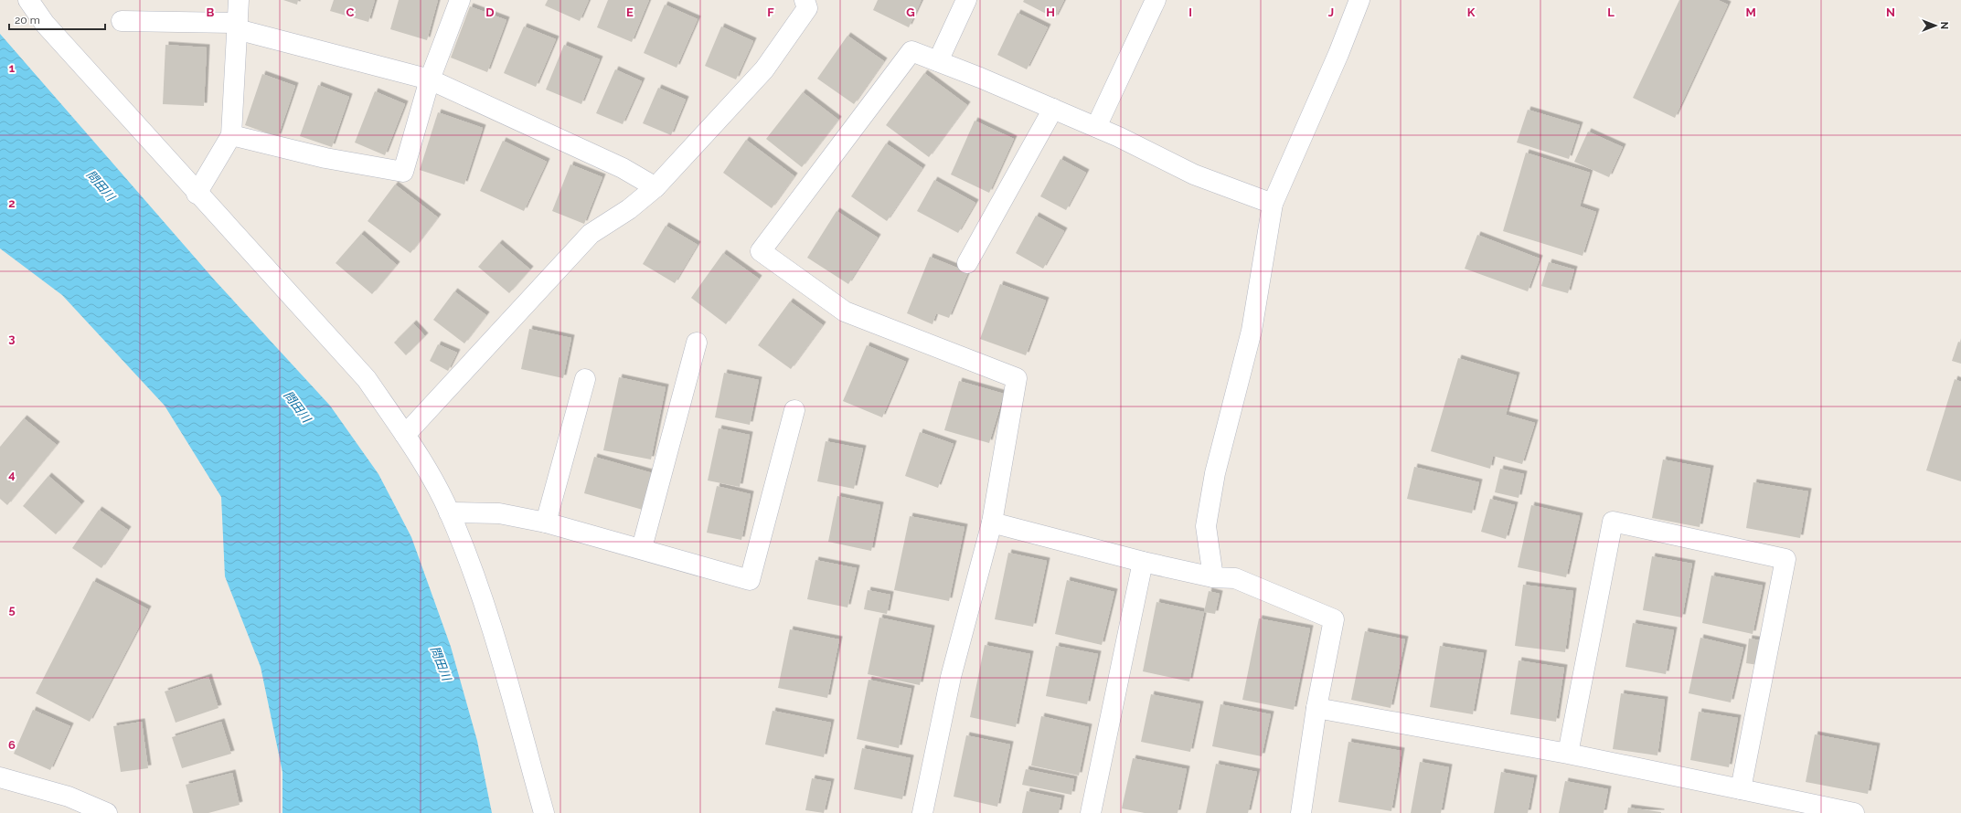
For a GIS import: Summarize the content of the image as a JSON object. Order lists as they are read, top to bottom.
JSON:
{
  "water": ["問田川"],
  "scale_bar": "20 m",
  "north": "right",
  "grid": {
    "columns": [
      "B",
      "C",
      "D",
      "E",
      "F",
      "G",
      "H",
      "I",
      "J",
      "K",
      "L",
      "M",
      "N"
    ],
    "rows": [
      "1",
      "2",
      "3",
      "4",
      "5",
      "6"
    ]
  }
}
